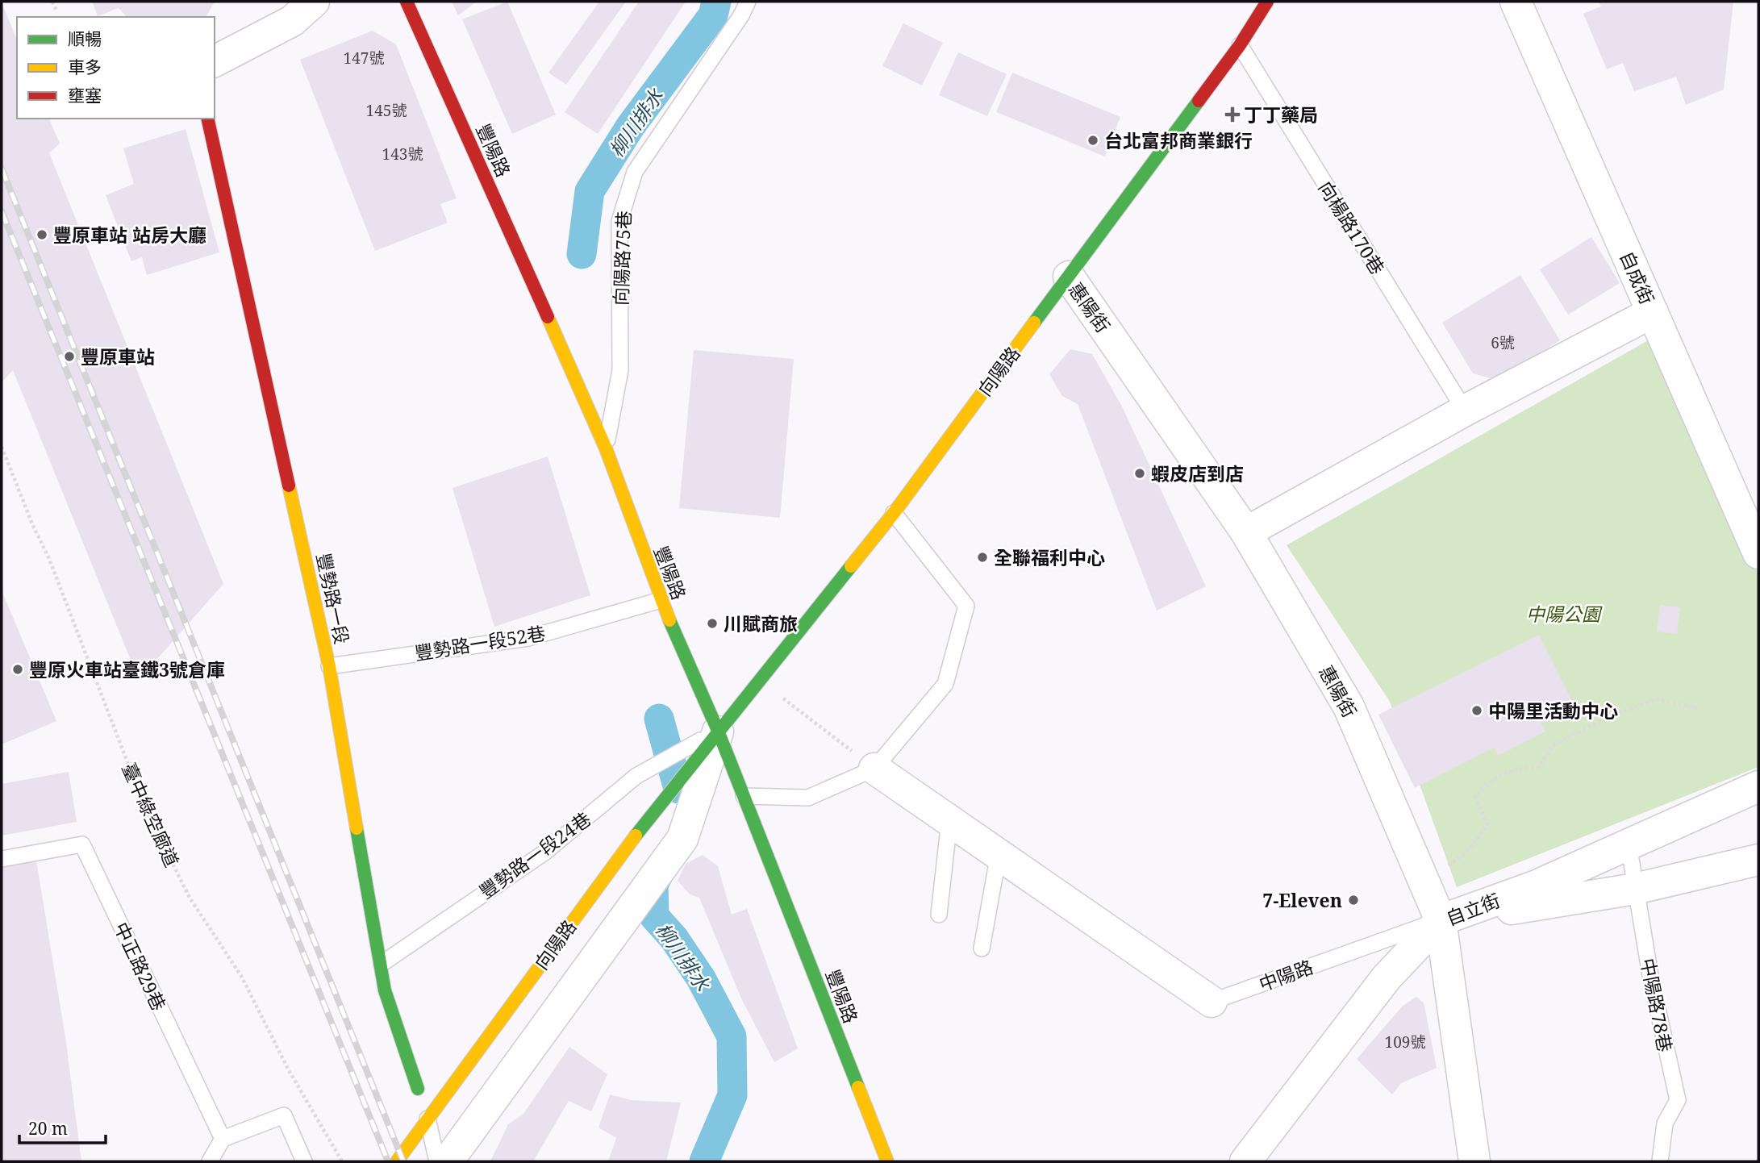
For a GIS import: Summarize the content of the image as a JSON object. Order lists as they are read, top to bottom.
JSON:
{
  "streets": {
    "street": [
      "豐陽路",
      "自成街",
      "惠陽街",
      "向陽路",
      "豐勢路一段",
      "自立街",
      "中陽路"
    ],
    "lane": [
      "向楊路170巷",
      "向陽路75巷",
      "豐勢路一段52巷",
      "豐勢路一段24巷",
      "中正路29巷",
      "中陽路78巷"
    ],
    "path": ["臺中綠空廊道"]
  },
  "crossings": [
    ["豐陽路", "向陽路75巷"],
    ["豐陽路", "向陽路"],
    ["豐陽路", "豐勢路一段52巷"],
    ["豐陽路", "豐勢路一段24巷"],
    ["向楊路170巷", "向陽路"],
    ["惠陽街", "向陽路"],
    ["惠陽街", "自立街"],
    ["惠陽街", "中陽路"],
    ["向陽路", "豐勢路一段24巷"],
    ["豐勢路一段", "豐勢路一段52巷"],
    ["豐勢路一段", "豐勢路一段24巷"],
    ["自立街", "中陽路"],
    ["自立街", "中陽路78巷"],
    ["中陽路", "中陽路78巷"]
  ],
  "water": ["柳川排水"],
  "parks": ["中陽公園"],
  "places": {
    "health": ["丁丁藥局"],
    "other": [
      "台北富邦商業銀行",
      "豐原車站 站房大廳",
      "豐原車站",
      "蝦皮店到店",
      "全聯福利中心",
      "川賦商旅",
      "豐原火車站臺鐵3號倉庫",
      "中陽里活動中心",
      "7-Eleven"
    ]
  },
  "house_numbers": [
    "147號",
    "145號",
    "143號",
    "6號",
    "109號"
  ],
  "legend": ["順暢", "車多", "壅塞"],
  "scale_bar": "20 m"
}
